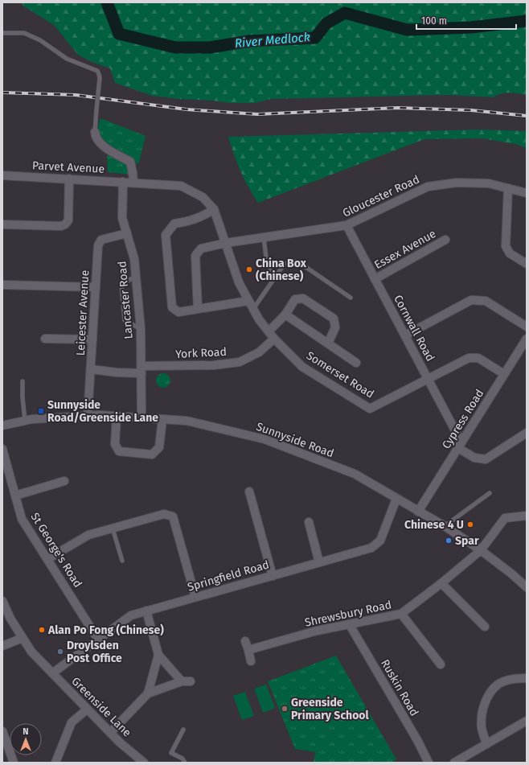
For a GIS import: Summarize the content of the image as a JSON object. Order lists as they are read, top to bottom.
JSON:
{
  "streets": {
    "street": [
      "Parvet Avenue",
      "Gloucester Road",
      "Essex Avenue",
      "Lancaster Road",
      "Leicester Avenue",
      "Cornwall Road",
      "York Road",
      "Somerset Road",
      "Cypress Road",
      "Sunnyside Road",
      "St George's Road",
      "Springfield Road",
      "Shrewsbury Road",
      "Ruskin Road",
      "Greenside Lane"
    ]
  },
  "crossings": [
    ["Parvet Avenue", "Lancaster Road"],
    ["Parvet Avenue", "Somerset Road"],
    ["Gloucester Road", "Cornwall Road"],
    ["Gloucester Road", "Somerset Road"],
    ["Essex Avenue", "Cornwall Road"],
    ["Lancaster Road", "Leicester Avenue"],
    ["Lancaster Road", "York Road"],
    ["Lancaster Road", "Sunnyside Road"],
    ["Leicester Avenue", "York Road"],
    ["Leicester Avenue", "Sunnyside Road"],
    ["Cornwall Road", "Somerset Road"],
    ["Cornwall Road", "Cypress Road"],
    ["York Road", "Somerset Road"],
    ["Somerset Road", "Cypress Road"],
    ["Cypress Road", "Sunnyside Road"],
    ["Sunnyside Road", "Springfield Road"],
    ["Sunnyside Road", "Shrewsbury Road"],
    ["St George's Road", "Springfield Road"],
    ["Springfield Road", "Greenside Lane"],
    ["Shrewsbury Road", "Ruskin Road"]
  ],
  "water": ["River Medlock"],
  "places": {
    "other": [
      "China Box (Chinese)",
      "Chinese 4 U",
      "Spar",
      "Alan Po Fong (Chinese)",
      "Droylsden Post Office",
      "Greenside Primary School"
    ],
    "transit": ["Sunnyside Road/Greenside Lane"]
  },
  "scale_bar": "100 m",
  "north": "top"
}
